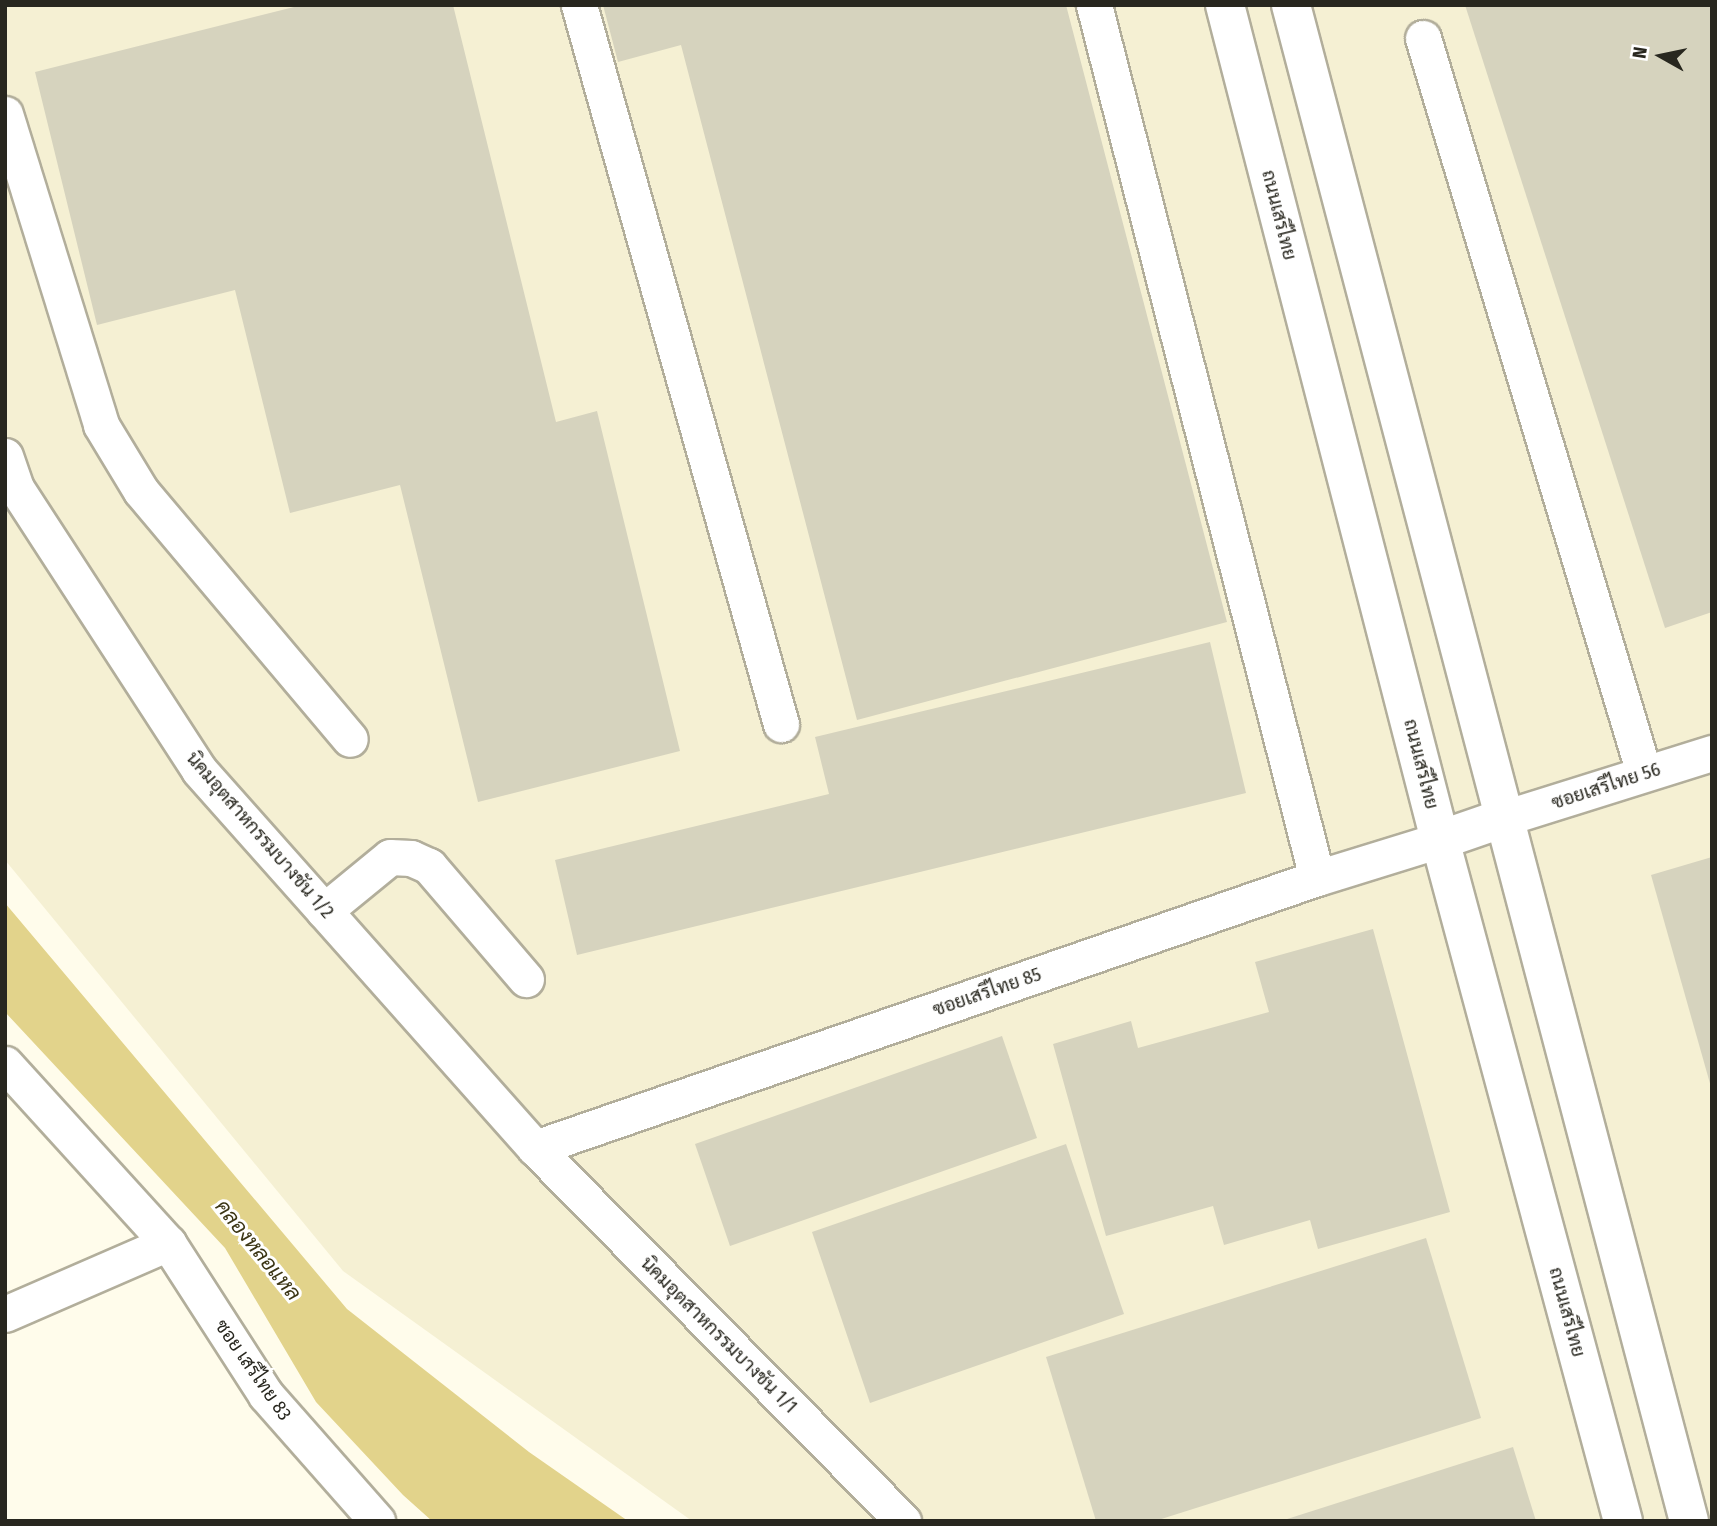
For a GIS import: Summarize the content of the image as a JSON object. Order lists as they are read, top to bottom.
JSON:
{
  "streets": {
    "main road": ["ถนนเสรีไทย"],
    "street": [
      "ซอยเสรีไทย 56",
      "นิคมอุตสาหกรรมบางชัน 1/2",
      "ซอยเสรีไทย 85",
      "นิคมอุตสาหกรรมบางชัน 1/1",
      "ซอย เสรีไทย 83"
    ]
  },
  "crossings": [
    ["ถนนเสรีไทย", "ซอยเสรีไทย 85"],
    ["นิคมอุตสาหกรรมบางชัน 1/2", "ซอยเสรีไทย 85"],
    ["นิคมอุตสาหกรรมบางชัน 1/2", "นิคมอุตสาหกรรมบางชัน 1/1"],
    ["ซอยเสรีไทย 85", "นิคมอุตสาหกรรมบางชัน 1/1"]
  ],
  "water": ["คลองหลอแหล"],
  "north": "left"
}
